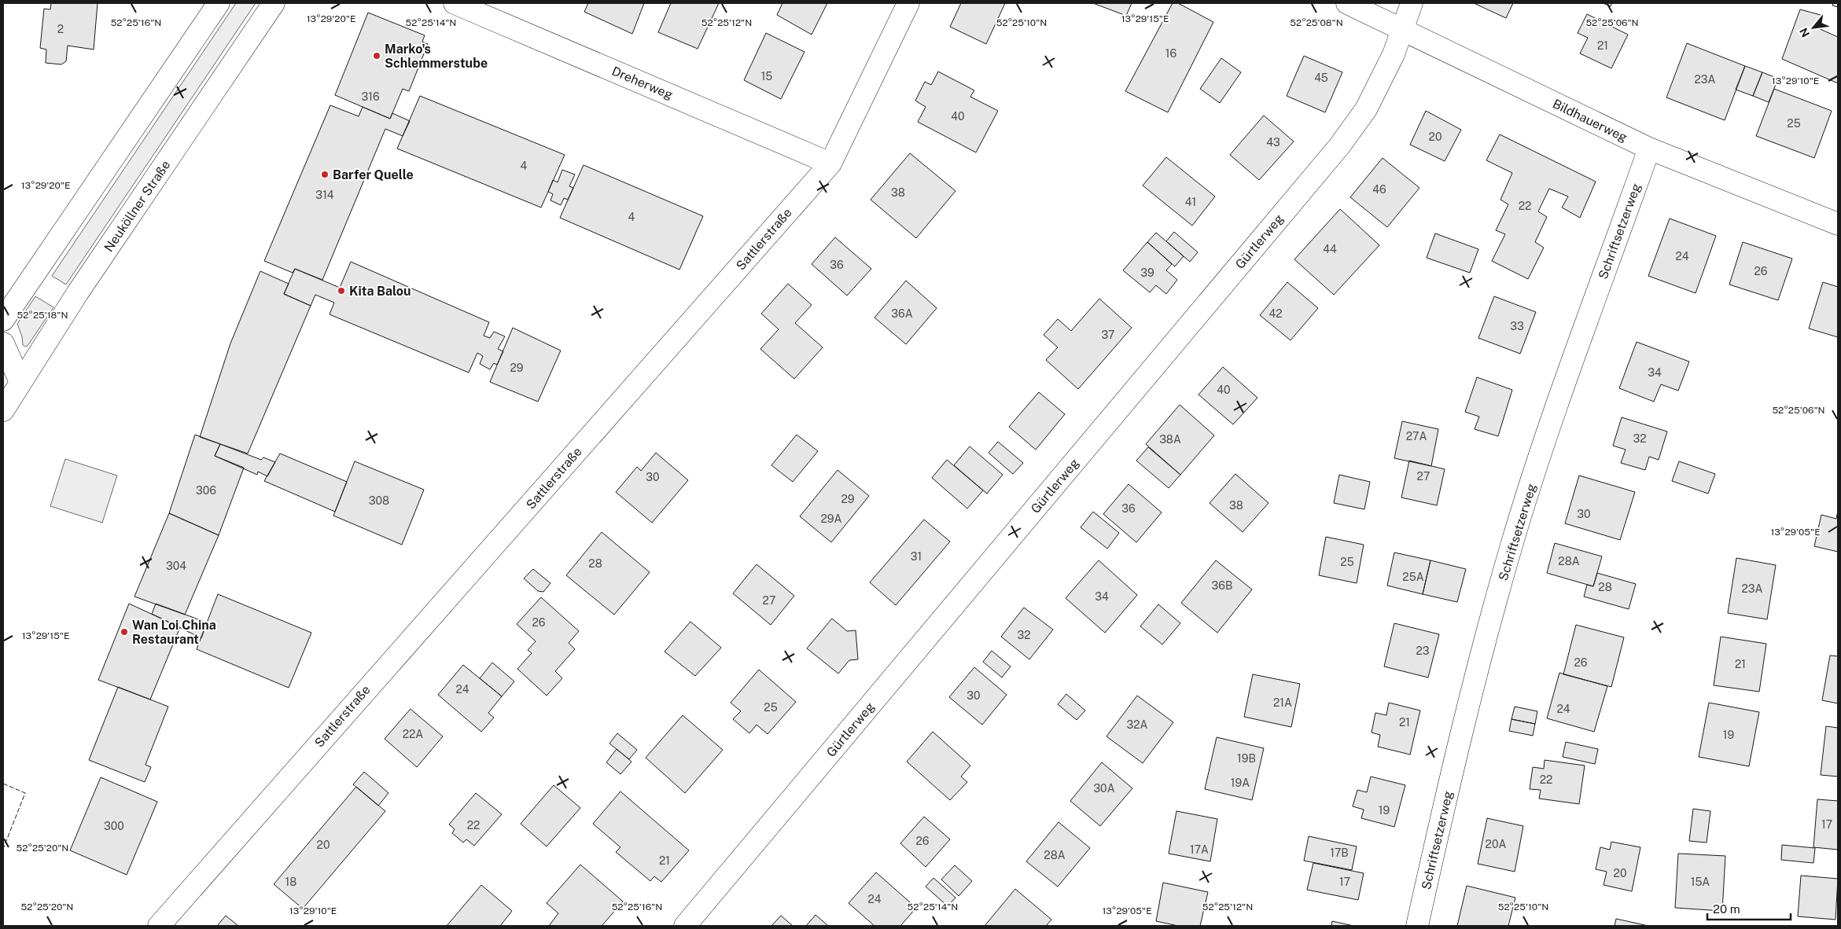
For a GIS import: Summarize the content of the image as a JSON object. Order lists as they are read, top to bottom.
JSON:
{
  "streets": {
    "street": [
      "Dreherweg",
      "Bildhauerweg",
      "Neuköllner Straße",
      "Schriftsetzerweg",
      "Sattlerstraße",
      "Gürtlerweg"
    ]
  },
  "crossings": [
    ["Dreherweg", "Sattlerstraße"],
    ["Bildhauerweg", "Schriftsetzerweg"],
    ["Bildhauerweg", "Gürtlerweg"]
  ],
  "places": [
    "Marko's Schlemmerstube",
    "Barfer Quelle",
    "Kita Balou",
    "Wan Loi China Restaurant"
  ],
  "house_numbers": [
    "2",
    "21",
    "16",
    "15",
    "45",
    "23A",
    "316",
    "40",
    "25",
    "20",
    "43",
    "4",
    "46",
    "38",
    "314",
    "41",
    "22",
    "4",
    "44",
    "24",
    "36",
    "26",
    "39",
    "36A",
    "42",
    "33",
    "37",
    "29",
    "34",
    "40",
    "27A",
    "32",
    "38A",
    "27",
    "30",
    "306",
    "29",
    "308",
    "38",
    "36",
    "30",
    "29A",
    "31",
    "28A",
    "25",
    "28",
    "304",
    "25A",
    "36B",
    "28",
    "23A",
    "34",
    "27",
    "26",
    "32",
    "23",
    "26",
    "21",
    "24",
    "30",
    "21A",
    "25",
    "24",
    "21",
    "32A",
    "22A",
    "19",
    "19B",
    "22",
    "19A",
    "30A",
    "19",
    "17",
    "22",
    "300",
    "26",
    "20A",
    "20",
    "17A",
    "17B",
    "28A",
    "21",
    "20",
    "18",
    "17",
    "15A",
    "24"
  ],
  "scale_bar": "20 m",
  "north": "bottom left",
  "coordinates": [
    "13°29'20\"E",
    "13°29'15\"E",
    "52°25'16\"N",
    "52°25'14\"N",
    "52°25'12\"N",
    "52°25'10\"N",
    "52°25'08\"N",
    "52°25'06\"N",
    "13°29'10\"E",
    "52°25'18\"N",
    "13°29'05\"E",
    "52°25'20\"N"
  ]
}
